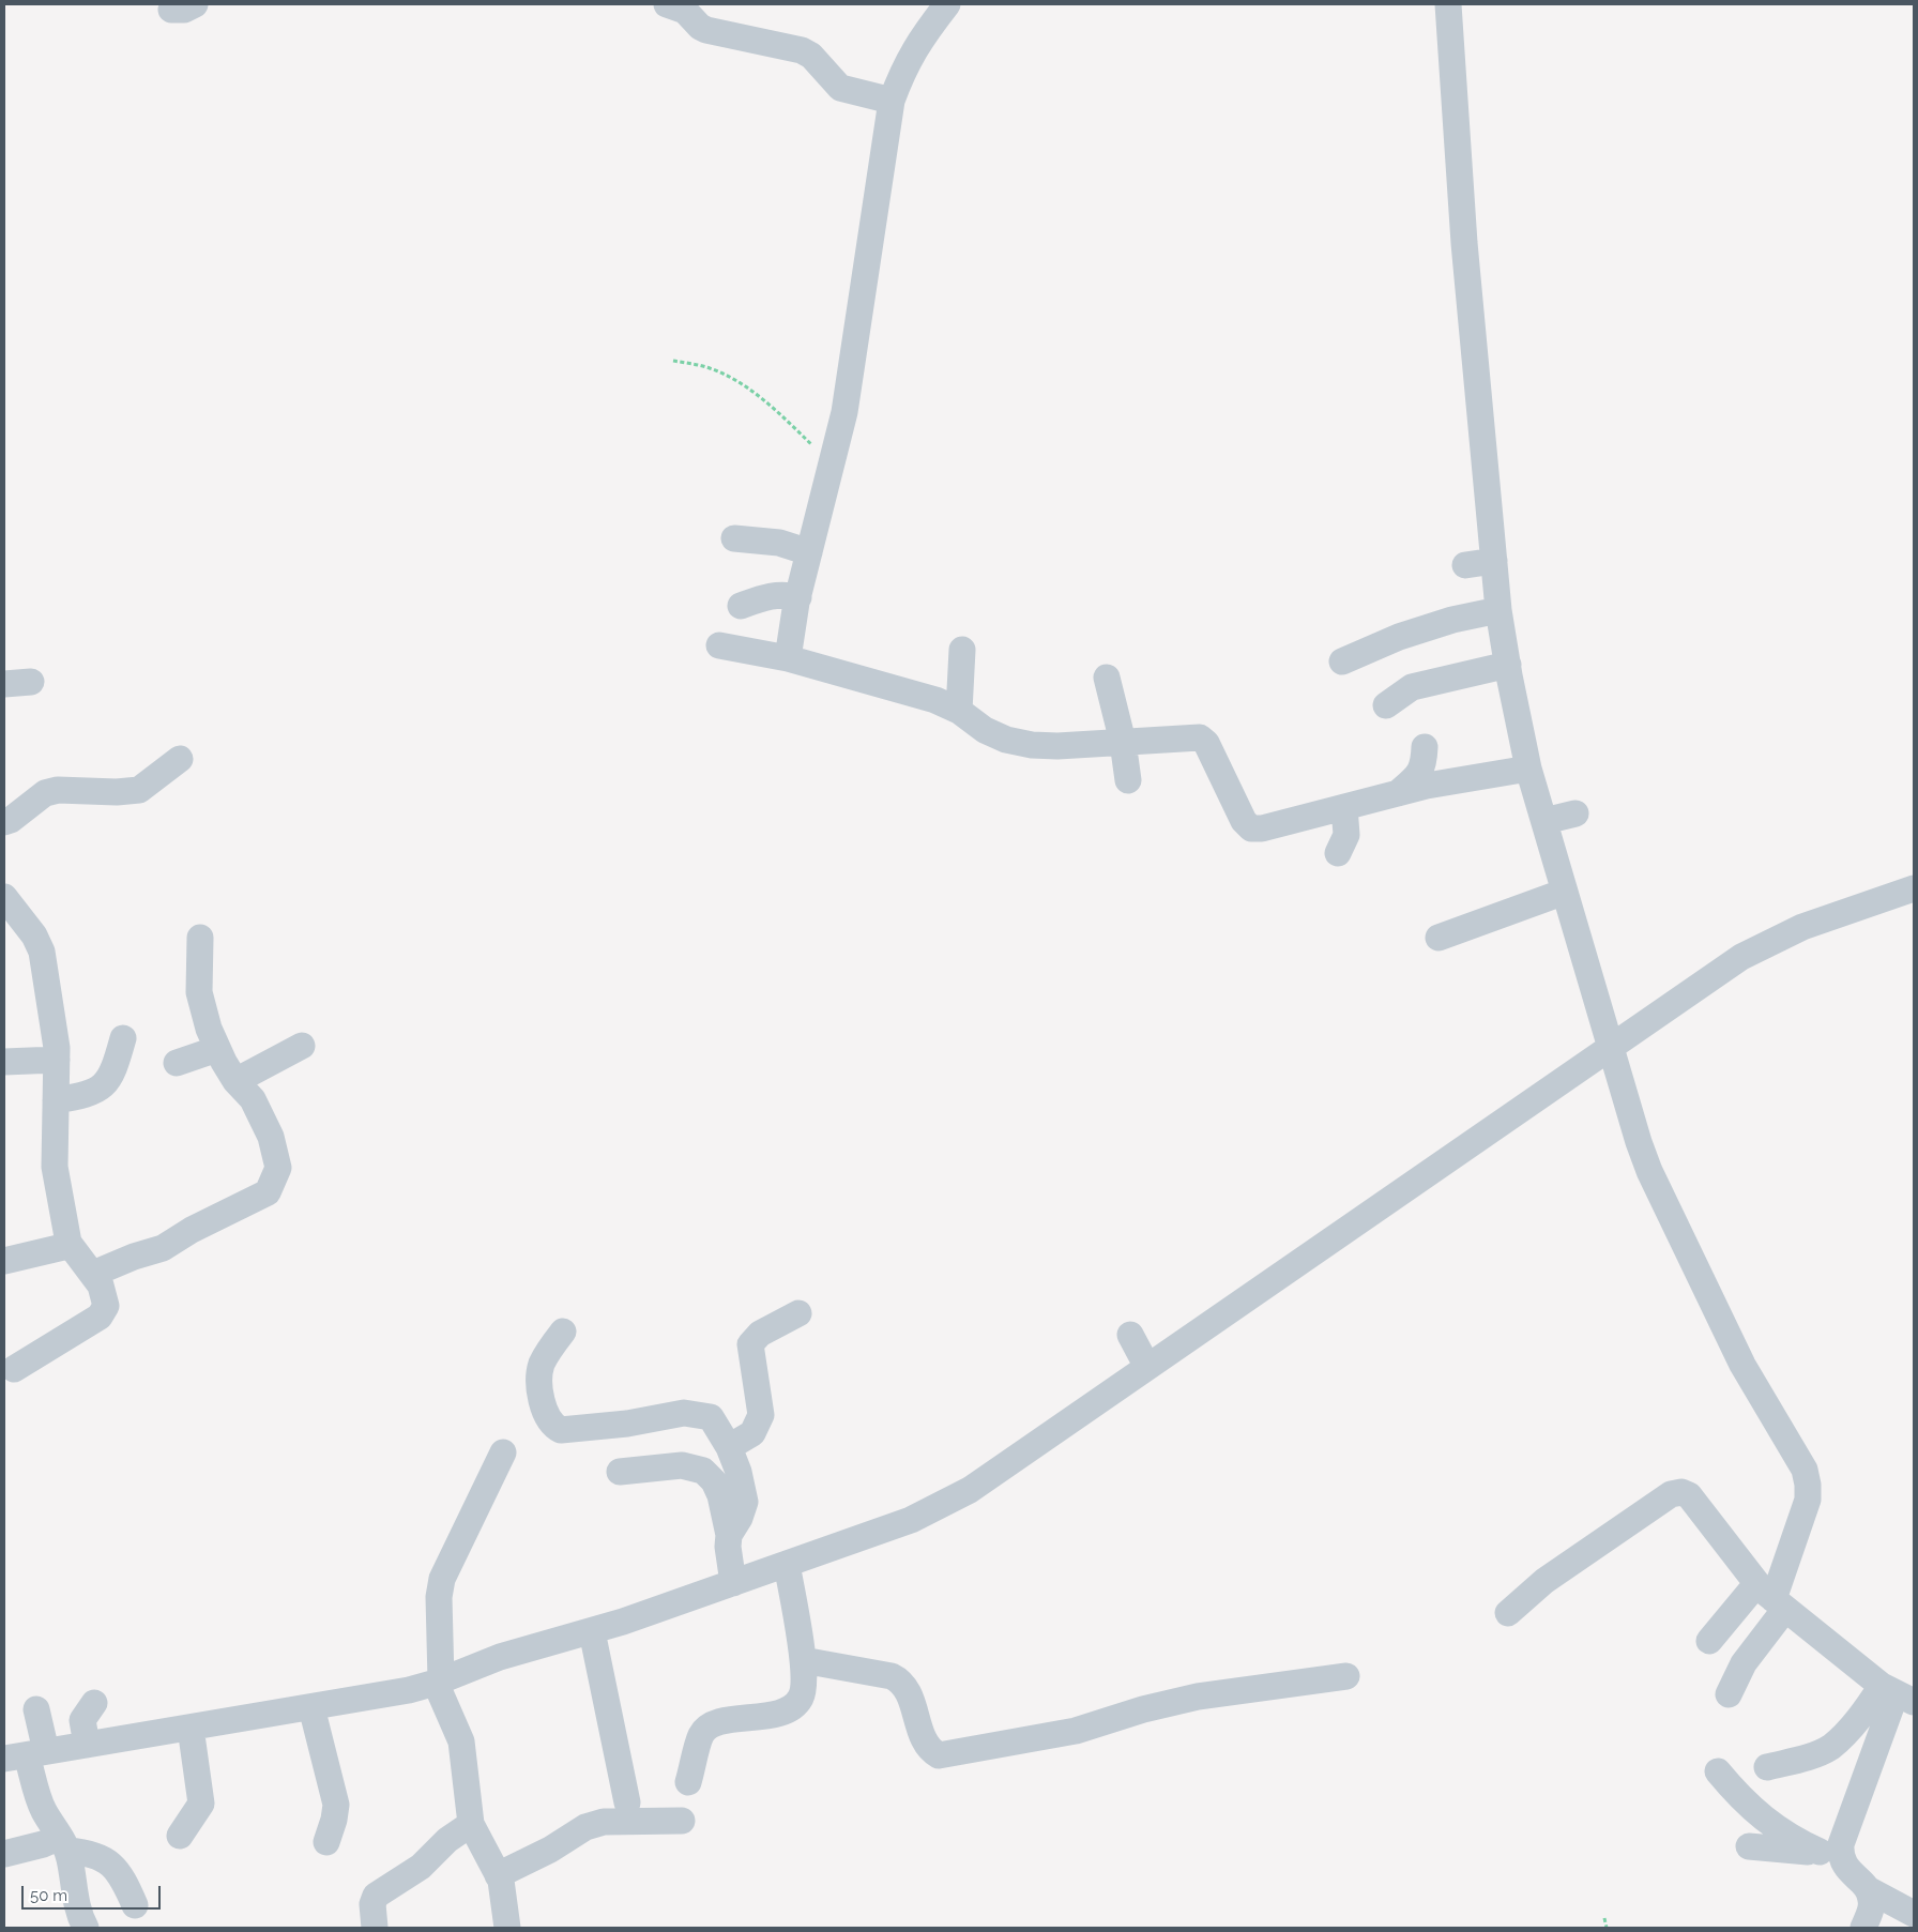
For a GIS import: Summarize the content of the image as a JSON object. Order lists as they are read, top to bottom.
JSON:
{
  "scale_bar": "50 m"
}
